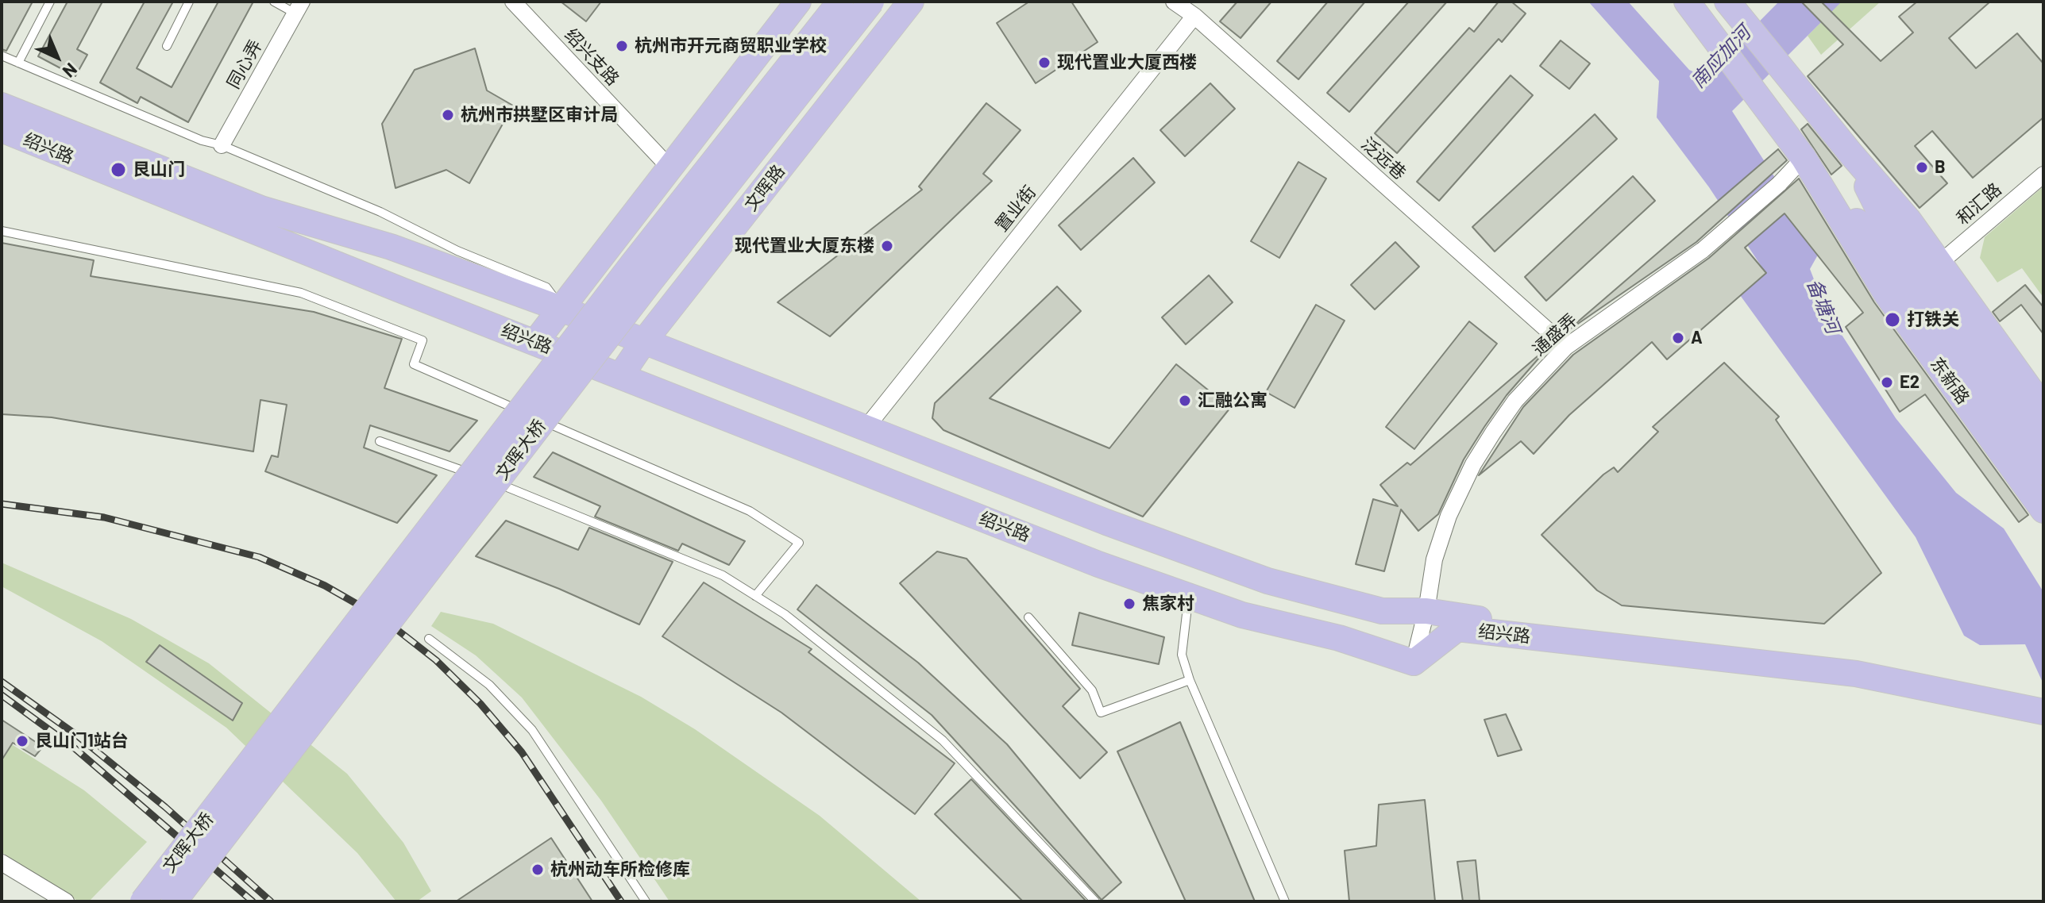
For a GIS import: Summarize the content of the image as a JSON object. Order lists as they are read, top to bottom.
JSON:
{
  "streets": {
    "main road": [
      "绍兴路",
      "文晖路",
      "东新路",
      "文晖大桥"
    ],
    "street": [
      "绍兴支路",
      "同心弄",
      "泛远巷",
      "和汇路",
      "置业街",
      "通盛弄"
    ]
  },
  "crossings": [
    ["绍兴路", "文晖路"],
    ["绍兴路", "置业街"],
    ["绍兴路", "通盛弄"],
    ["泛远巷", "置业街"],
    ["泛远巷", "通盛弄"],
    ["通盛弄", "东新路"]
  ],
  "water": ["南应加河", "备塘河"],
  "places": [
    "杭州市开元商贸职业学校",
    "现代置业大厦西楼",
    "杭州市拱墅区审计局",
    "B",
    "艮山门",
    "现代置业大厦东楼",
    "打铁关",
    "A",
    "E2",
    "汇融公寓",
    "焦家村",
    "艮山门1站台",
    "杭州动车所检修库"
  ],
  "north": "bottom right"
}
